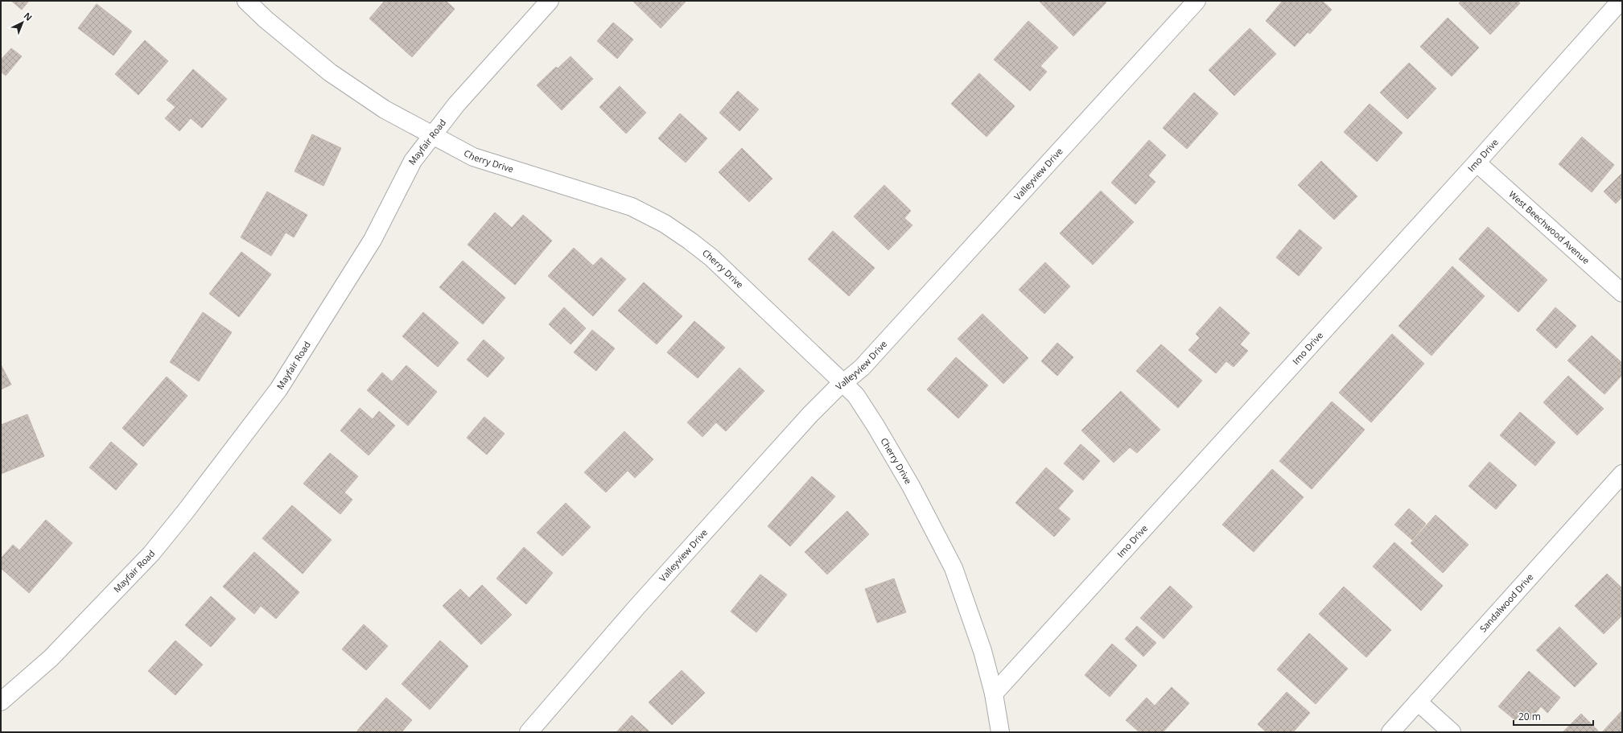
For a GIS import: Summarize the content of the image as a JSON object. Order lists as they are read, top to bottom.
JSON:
{
  "streets": {
    "street": [
      "Mayfair Road",
      "Imo Drive",
      "Cherry Drive",
      "Valleyview Drive",
      "West Beechwood Avenue",
      "Sandalwood Drive"
    ]
  },
  "crossings": [
    ["Mayfair Road", "Cherry Drive"],
    ["Imo Drive", "Cherry Drive"],
    ["Imo Drive", "West Beechwood Avenue"],
    ["Cherry Drive", "Valleyview Drive"]
  ],
  "scale_bar": "20 m",
  "north": "top right"
}
